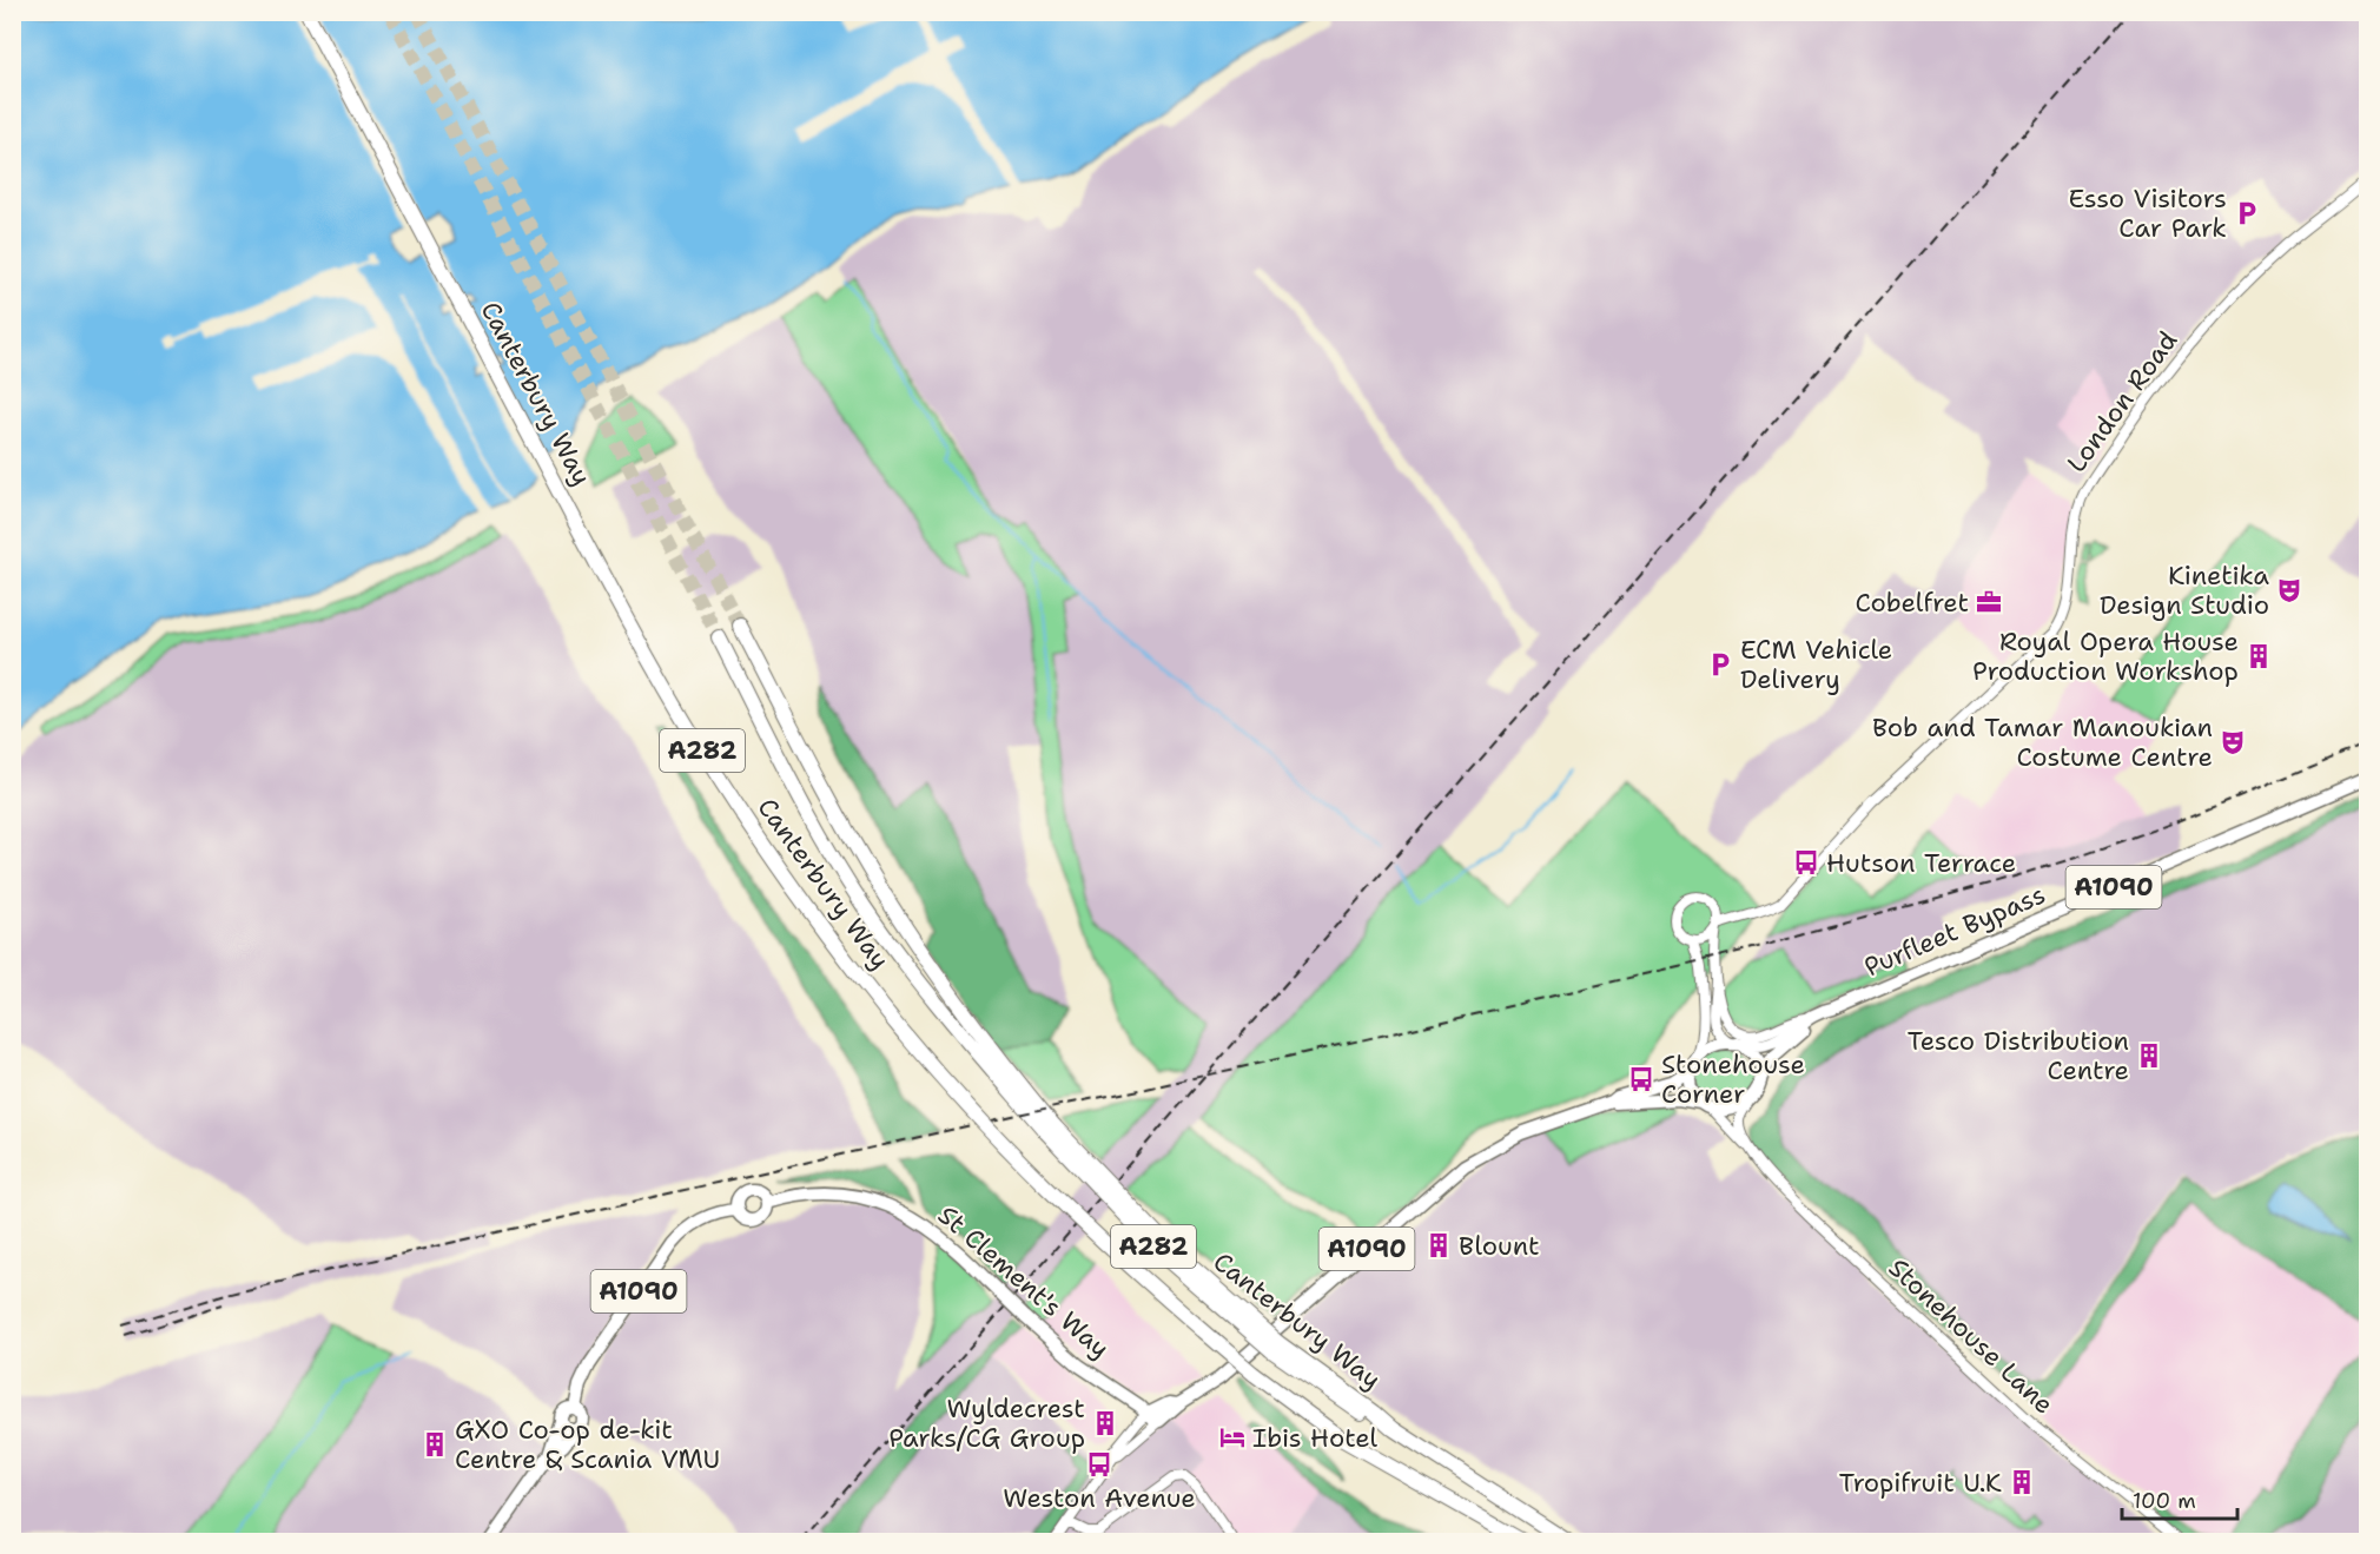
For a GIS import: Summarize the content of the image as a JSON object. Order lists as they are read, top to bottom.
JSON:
{
  "streets": {
    "highway": ["Canterbury Way", "A282"],
    "main road": ["A1090", "Purfleet Bypass", "St Clement's Way"],
    "street": ["London Road", "Stonehouse Lane"]
  },
  "crossings": [
    ["A1090", "Purfleet Bypass"],
    ["A1090", "St Clement's Way"],
    ["A1090", "Stonehouse Lane"],
    ["Purfleet Bypass", "Stonehouse Lane"]
  ],
  "places": {
    "parking": ["Esso Visitors Car Park", "ECM Vehicle Delivery"],
    "theatre": ["Kinetika Design Studio", "Bob and Tamar Manoukian Costume Centre"],
    "office": ["Cobelfret"],
    "building": [
      "Royal Opera House Production Workshop",
      "Tesco Distribution Centre",
      "Blount",
      "Wyldecrest Parks/CG Group",
      "GXO Co-op de-kit Centre & Scania VMU",
      "Tropifruit U.K"
    ],
    "bus stop": ["Hutson Terrace", "Stonehouse Corner", "Weston Avenue"],
    "hotel": ["Ibis Hotel"]
  },
  "scale_bar": "100 m"
}
